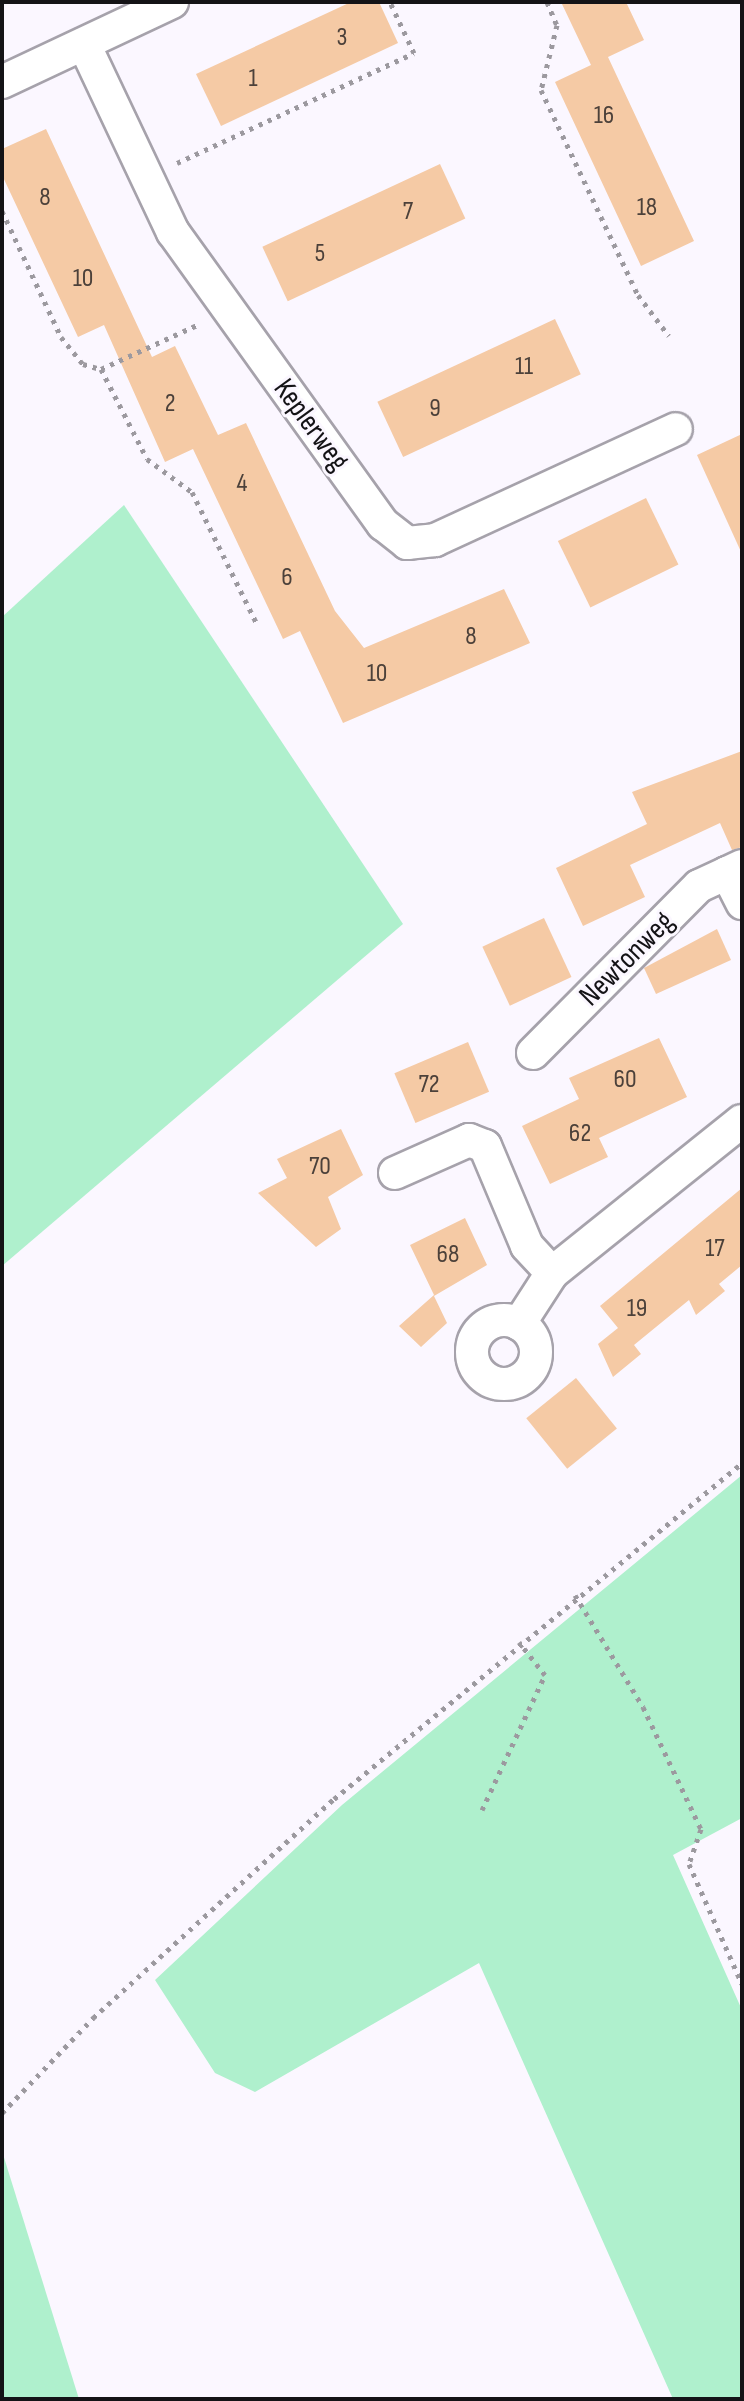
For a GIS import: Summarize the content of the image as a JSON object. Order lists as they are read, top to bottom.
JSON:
{
  "streets": {
    "street": ["Keplerweg", "Newtonweg"]
  },
  "house_numbers": [
    "3",
    "1",
    "16",
    "8",
    "18",
    "7",
    "5",
    "10",
    "11",
    "2",
    "9",
    "4",
    "6",
    "8",
    "10",
    "60",
    "72",
    "62",
    "70",
    "17",
    "68",
    "19"
  ]
}
